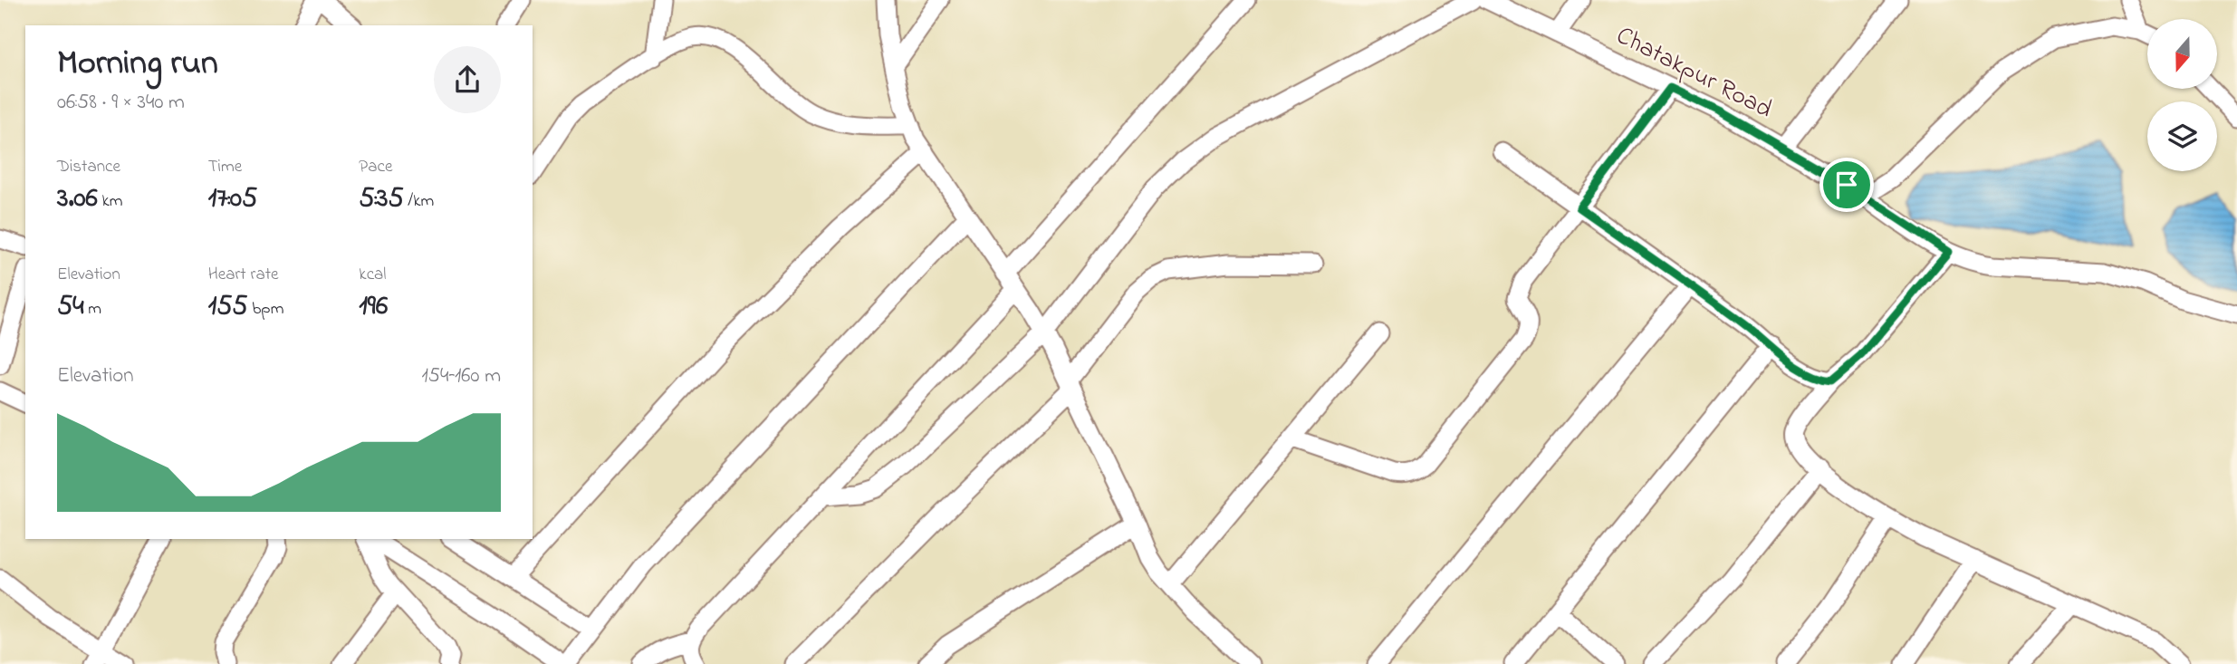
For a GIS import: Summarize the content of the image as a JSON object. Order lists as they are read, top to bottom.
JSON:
{
  "streets": {
    "street": ["Chatakpur Road"]
  },
  "north": "bottom",
  "page": {
    "heading": ["Morning run", "06:58 · 9 × 340 m"],
    "stats": [
      ["Distance", "3.06 km"],
      ["Time", "17:05"],
      ["Pace", "5:35 /km"],
      ["Elevation", "54 m"],
      ["Heart rate", "155 bpm"],
      ["kcal", "196"]
    ],
    "chart": ["Elevation", "154–160 m"]
  }
}
